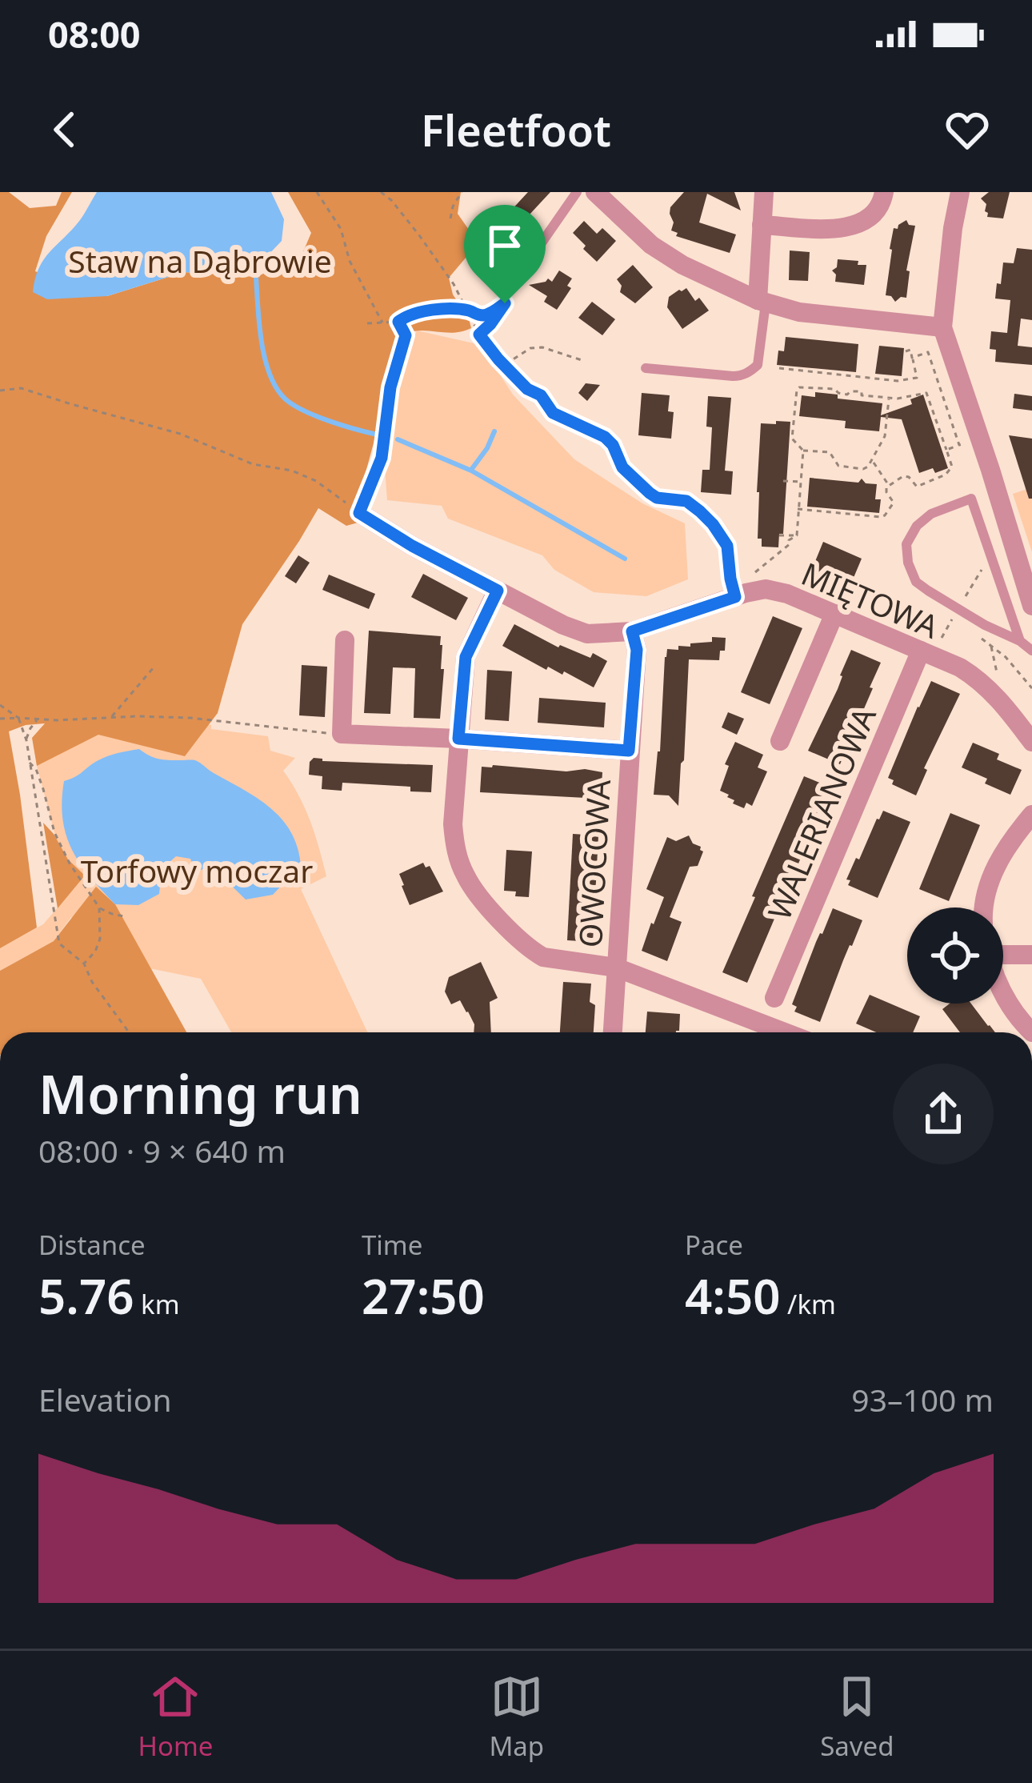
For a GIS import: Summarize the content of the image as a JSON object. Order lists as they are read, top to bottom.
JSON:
{
  "streets": {
    "street": ["MIĘTOWA", "WALERIANOWA", "OWOCOWA"]
  },
  "crossings": [
    ["MIĘTOWA", "WALERIANOWA"],
    ["MIĘTOWA", "OWOCOWA"]
  ],
  "parks": ["Staw na Dąbrowie", "Torfowy moczar"],
  "page": {
    "status": "08:00",
    "header": "Fleetfoot",
    "heading": ["Morning run", "08:00 · 9 × 640 m"],
    "stats": [
      ["Distance", "5.76 km"],
      ["Time", "27:50"],
      ["Pace", "4:50 /km"]
    ],
    "chart": ["Elevation", "93–100 m"],
    "tabs": ["Home", "Map", "Saved"]
  }
}
